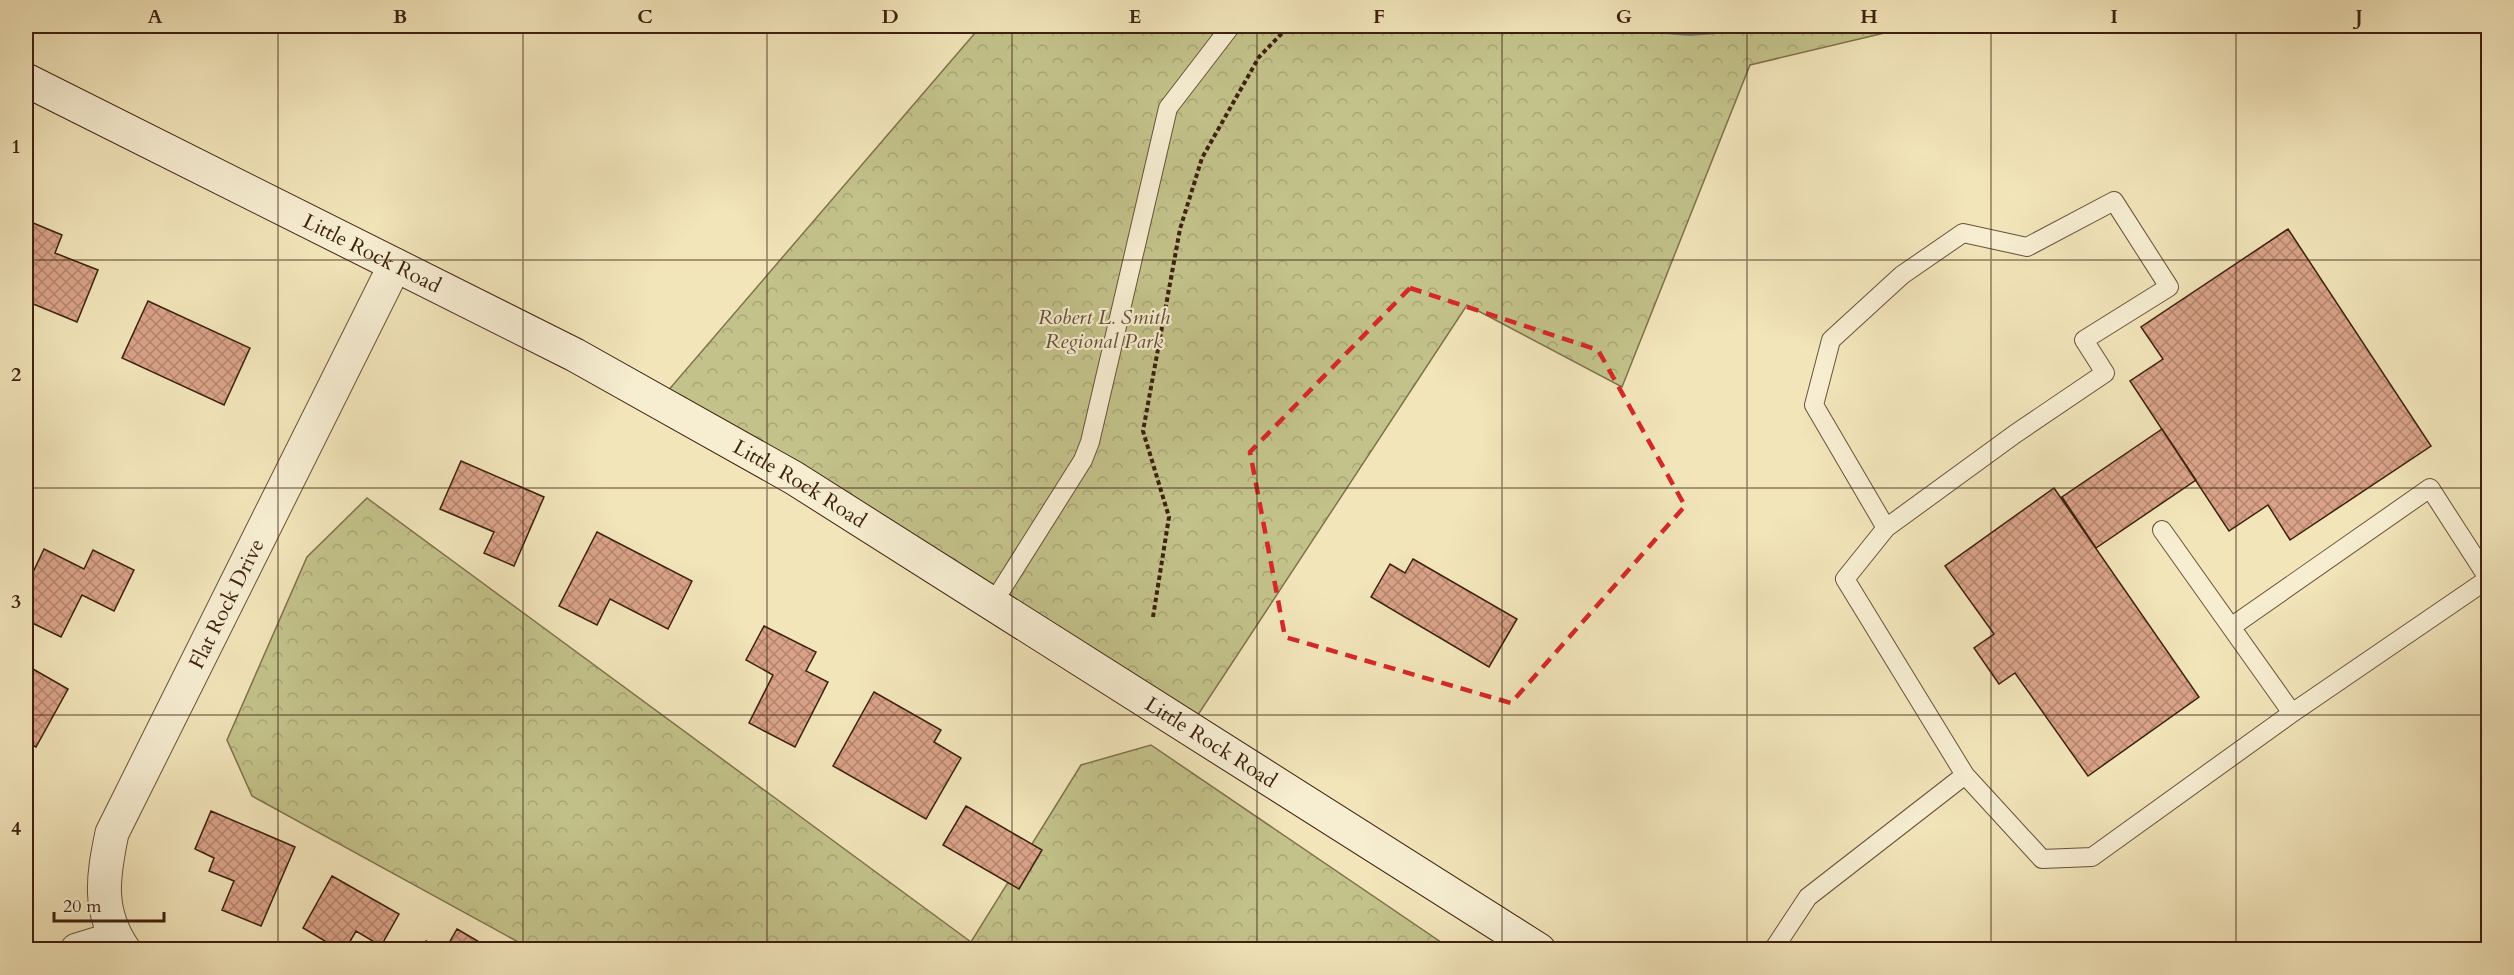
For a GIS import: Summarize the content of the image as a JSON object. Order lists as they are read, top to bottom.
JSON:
{
  "streets": {
    "main road": ["Little Rock Road", "Flat Rock Drive"]
  },
  "crossings": [
    ["Little Rock Road", "Flat Rock Drive"]
  ],
  "parks": ["Robert L. Smith Regional Park"],
  "scale_bar": "20 m",
  "grid": {
    "columns": [
      "A",
      "B",
      "C",
      "D",
      "E",
      "F",
      "G",
      "H",
      "I",
      "J"
    ],
    "rows": [
      "1",
      "2",
      "3",
      "4"
    ]
  }
}
